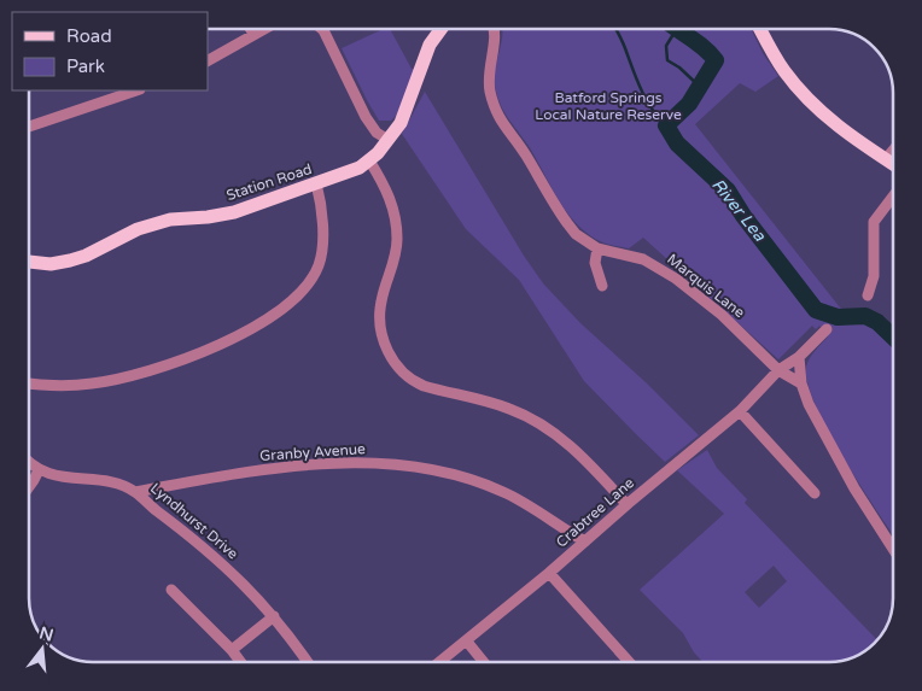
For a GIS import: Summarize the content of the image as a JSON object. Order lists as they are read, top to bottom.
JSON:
{
  "streets": {
    "main road": ["Station Road"],
    "street": [
      "Marquis Lane",
      "Granby Avenue",
      "Crabtree Lane",
      "Lyndhurst Drive"
    ]
  },
  "crossings": [
    ["Marquis Lane", "Crabtree Lane"],
    ["Granby Avenue", "Crabtree Lane"],
    ["Granby Avenue", "Lyndhurst Drive"]
  ],
  "water": ["River Lea"],
  "parks": ["Batford Springs Local Nature Reserve"],
  "legend": ["Road", "Park"],
  "north": "top"
}
